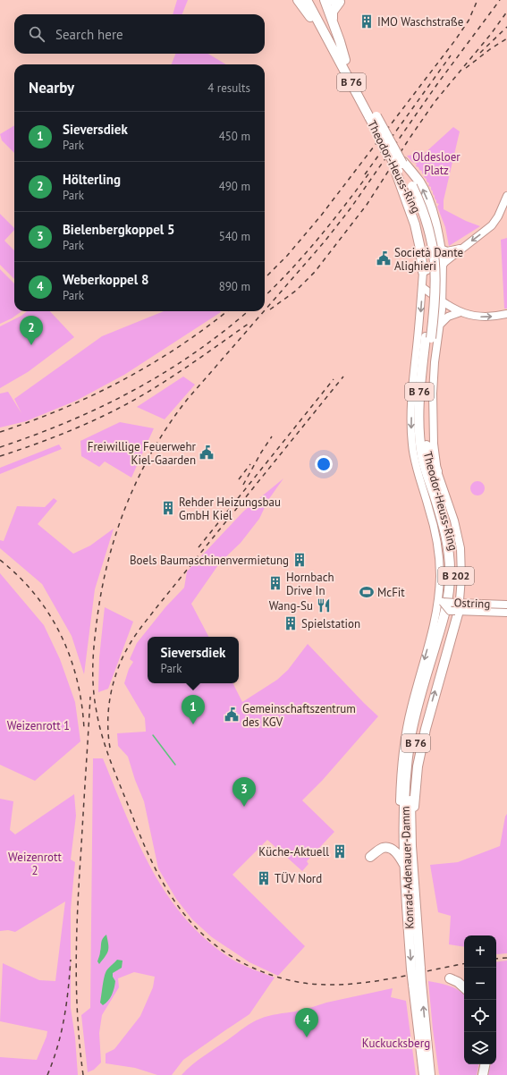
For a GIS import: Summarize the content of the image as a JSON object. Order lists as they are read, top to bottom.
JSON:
{
  "streets": {
    "highway": [
      "B 76",
      "Theodor-Heuss-Ring",
      "B 202",
      "Konrad-Adenauer-Damm"
    ],
    "main road": ["Ostring"]
  },
  "crossings": [
    ["B 76", "Theodor-Heuss-Ring"],
    ["B 76", "Ostring"],
    ["B 76", "Konrad-Adenauer-Damm"],
    ["Theodor-Heuss-Ring", "Ostring"],
    ["Theodor-Heuss-Ring", "Konrad-Adenauer-Damm"]
  ],
  "parks": [
    "Oldesloer Platz",
    "Weizenrott 1",
    "Weizenrott 2",
    "Kuckucksberg"
  ],
  "places": {
    "building": [
      "IMO Waschstraße",
      "Rehder Heizungsbau GmbH Kiel",
      "Boels Baumaschinenvermietung",
      "Hornbach Drive In",
      "Spielstation",
      "Küche-Aktuell",
      "TÜV Nord"
    ],
    "public building": ["Società Dante Alighieri", "Freiwillige Feuerwehr Kiel-Gaarden", "Gemeinschaftszentrum des KGV"],
    "sports": ["McFit"],
    "restaurant": ["Wang-Su"]
  },
  "page": {
    "search": "Search here",
    "heading": ["Nearby", "4 results"],
    "list": [
      {
        "mark": "1",
        "name": "Sieversdiek",
        "note": "Park",
        "value": "450 m"
      },
      {
        "mark": "2",
        "name": "Hölterling",
        "note": "Park",
        "value": "490 m"
      },
      {
        "mark": "3",
        "name": "Bielenbergkoppel 5",
        "note": "Park",
        "value": "540 m"
      },
      {
        "mark": "4",
        "name": "Weberkoppel 8",
        "note": "Park",
        "value": "890 m"
      }
    ],
    "pins": [
      "2",
      "1",
      "3",
      "4"
    ],
    "popup": ["Sieversdiek", "Park"],
    "map_buttons": ["+", "−"]
  }
}
